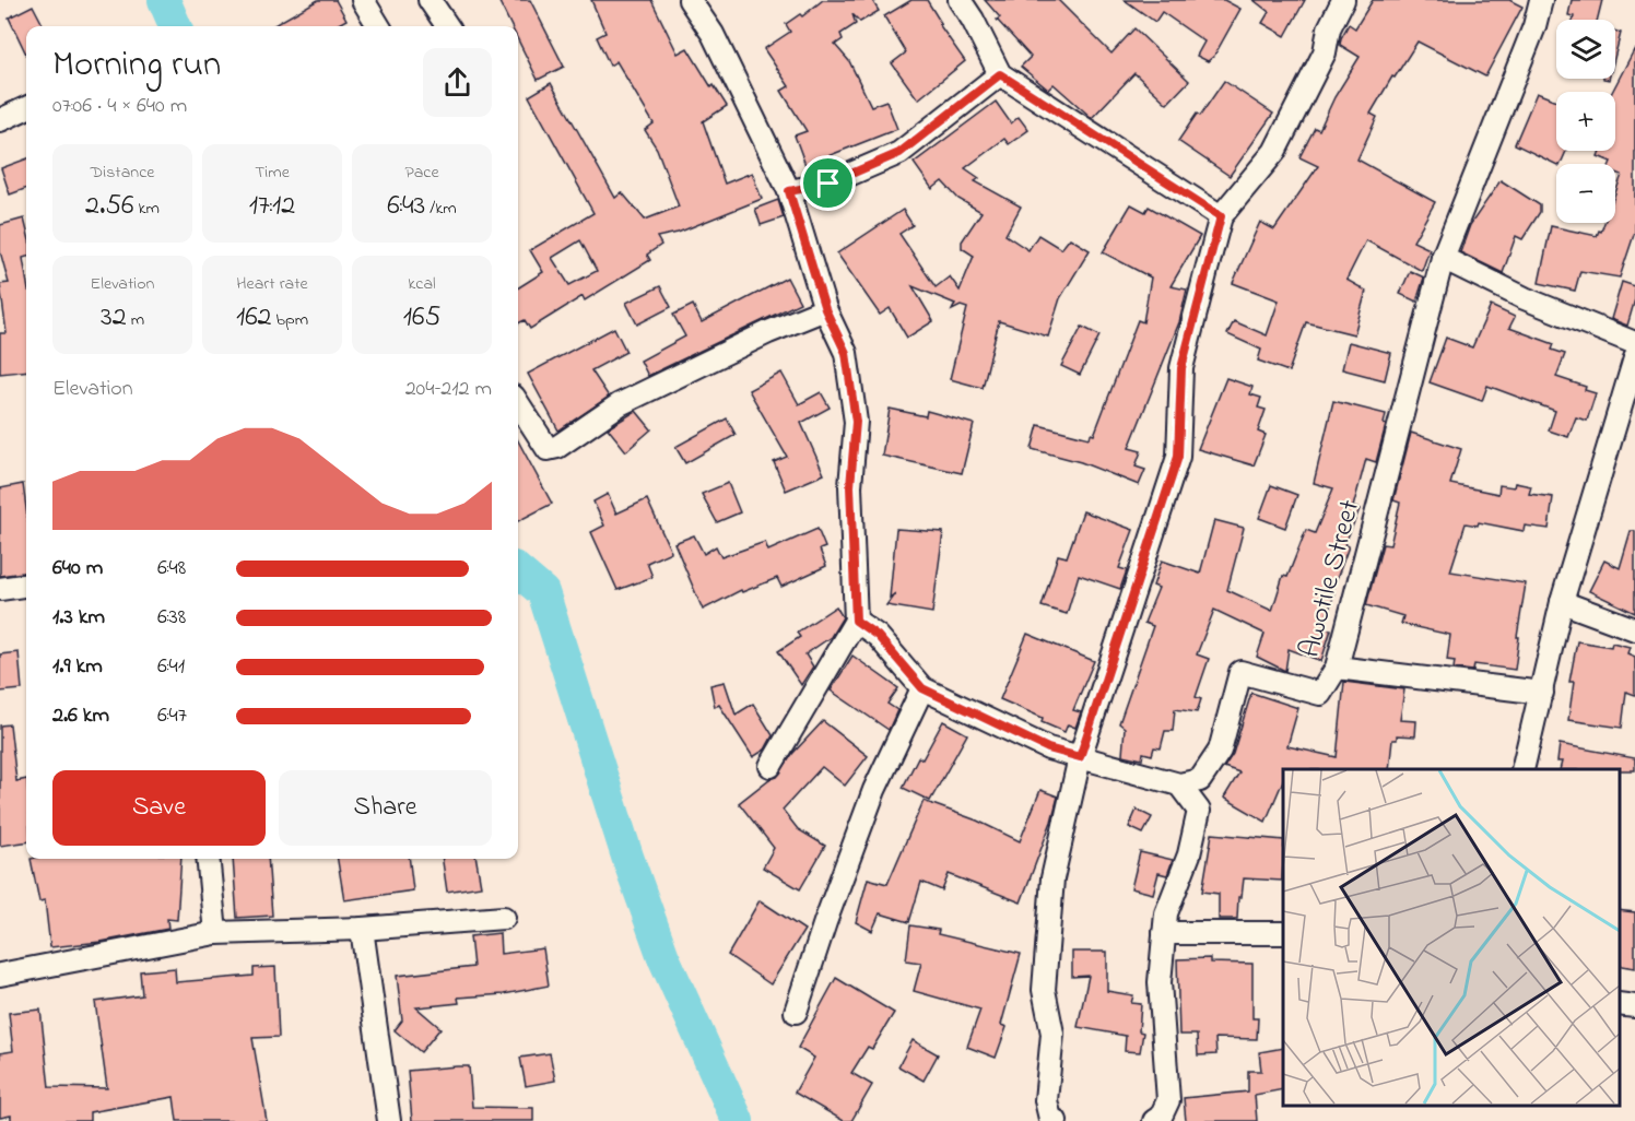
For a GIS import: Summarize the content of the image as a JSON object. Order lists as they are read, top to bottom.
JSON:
{
  "streets": {
    "street": ["Awotile Street"]
  },
  "page": {
    "map_buttons": ["+", "−"],
    "heading": ["Morning run", "07:06 · 4 × 640 m"],
    "stats": [
      ["Distance", "2.56 km"],
      ["Time", "17:12"],
      ["Pace", "6:43 /km"],
      ["Elevation", "32 m"],
      ["Heart rate", "162 bpm"],
      ["kcal", "165"]
    ],
    "chart": ["Elevation", "204–212 m"],
    "list": [
      {
        "name": "640 m",
        "note": "6:48"
      },
      {
        "name": "1.3 km",
        "note": "6:38"
      },
      {
        "name": "1.9 km",
        "note": "6:41"
      },
      {
        "name": "2.6 km",
        "note": "6:47"
      }
    ],
    "buttons": ["Save", "Share"]
  }
}
